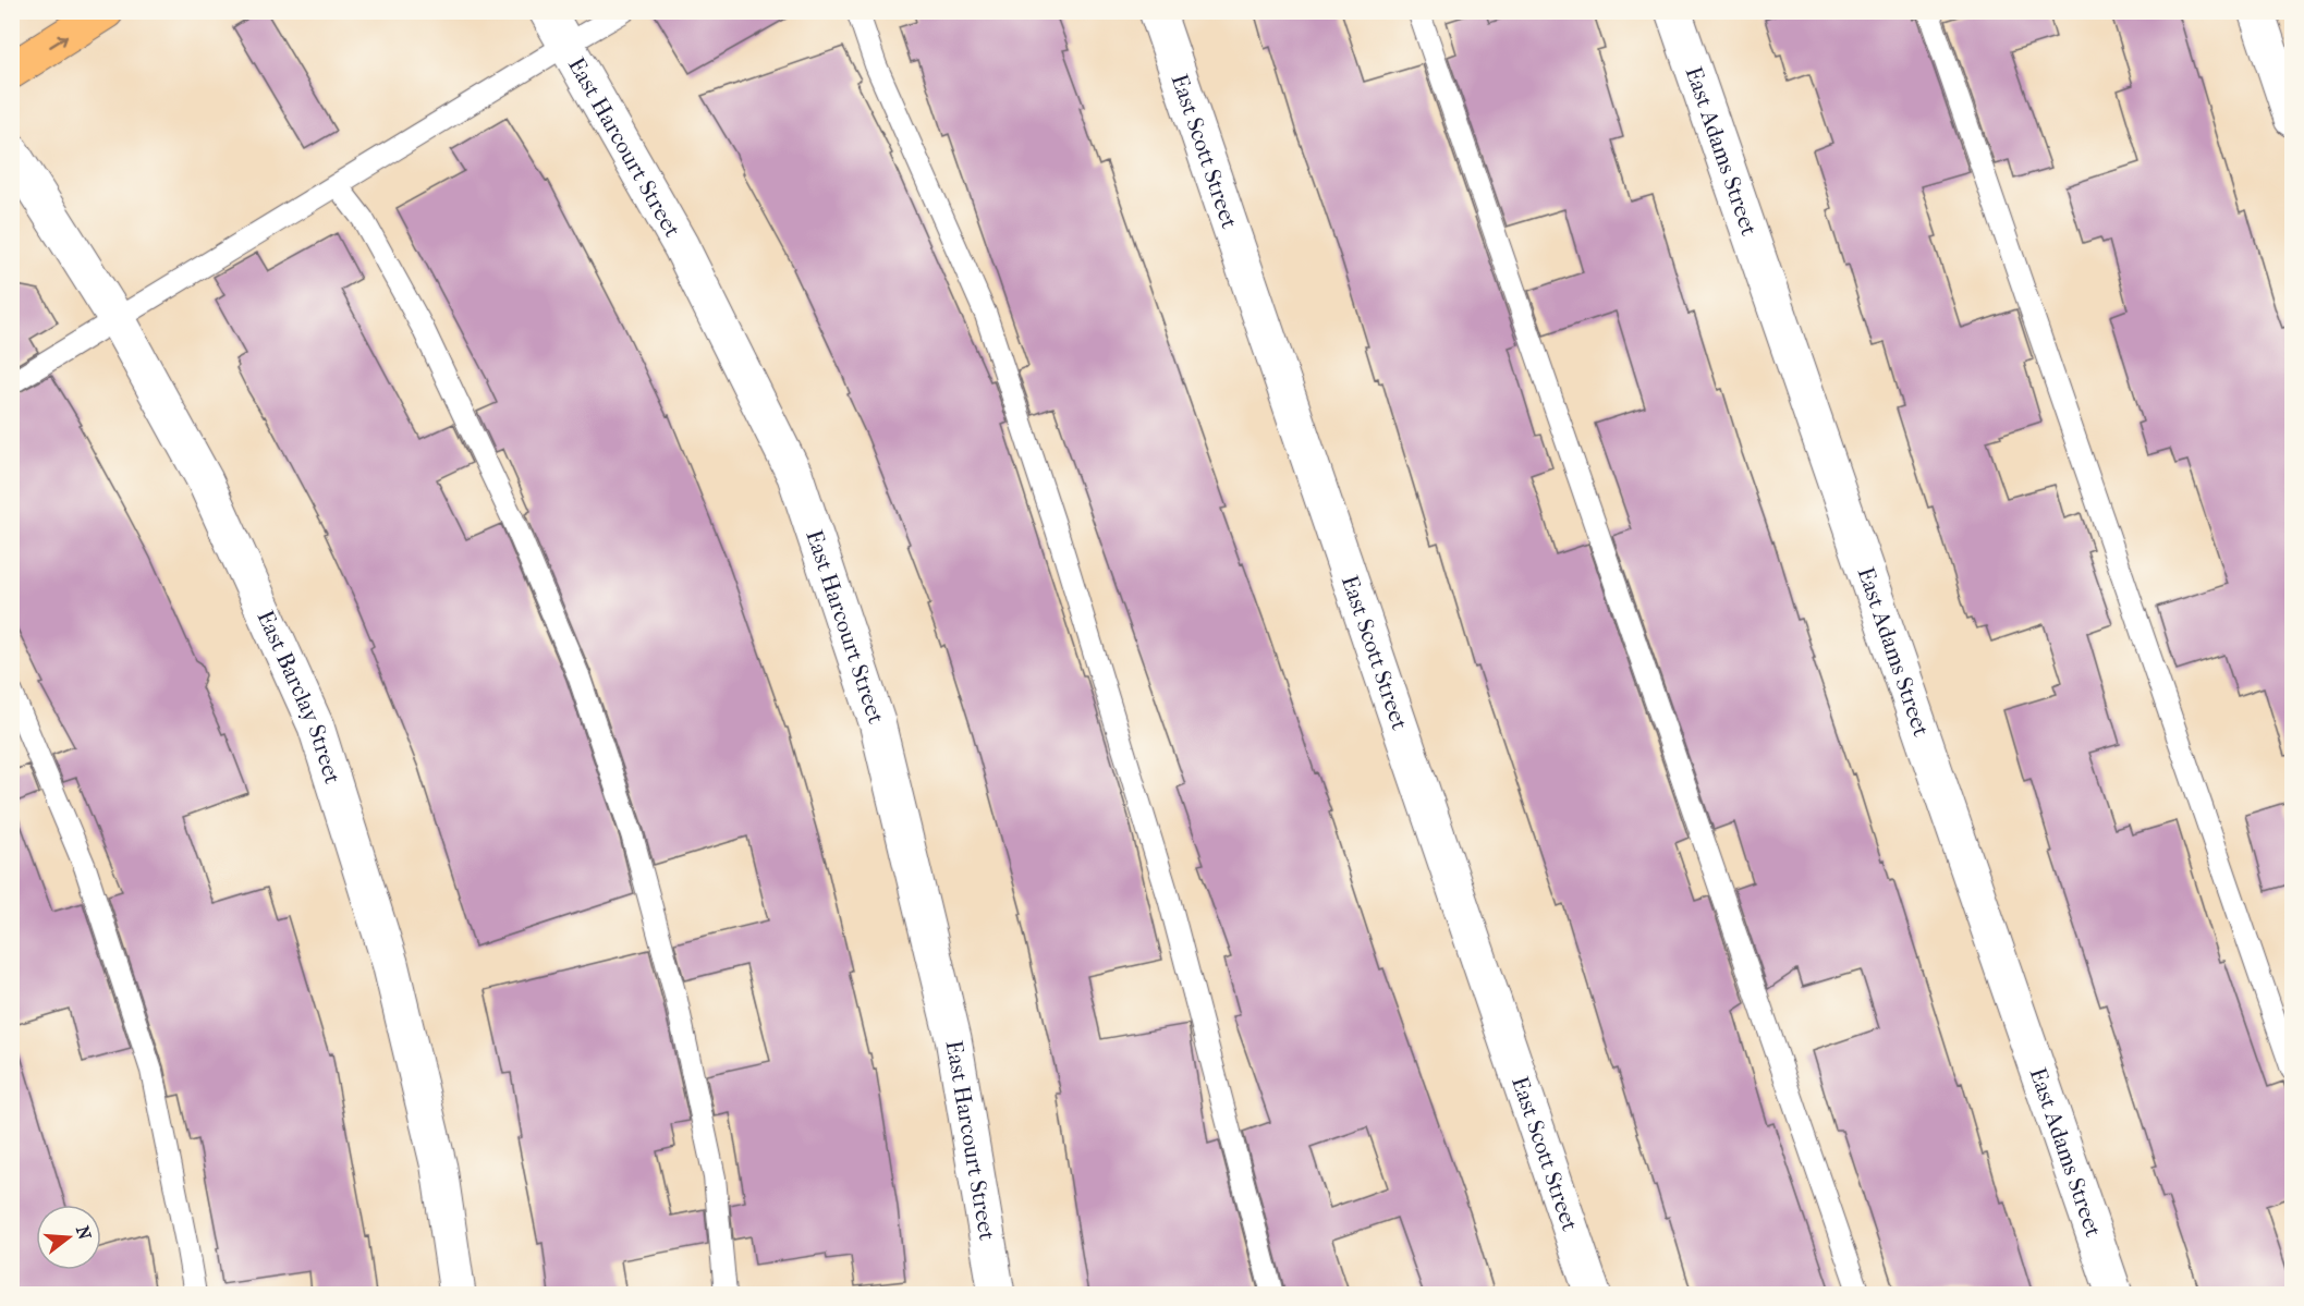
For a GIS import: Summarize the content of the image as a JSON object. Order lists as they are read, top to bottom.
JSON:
{
  "streets": {
    "street": [
      "East Harcourt Street",
      "East Scott Street",
      "East Adams Street",
      "East Barclay Street"
    ]
  },
  "north": "right"
}
